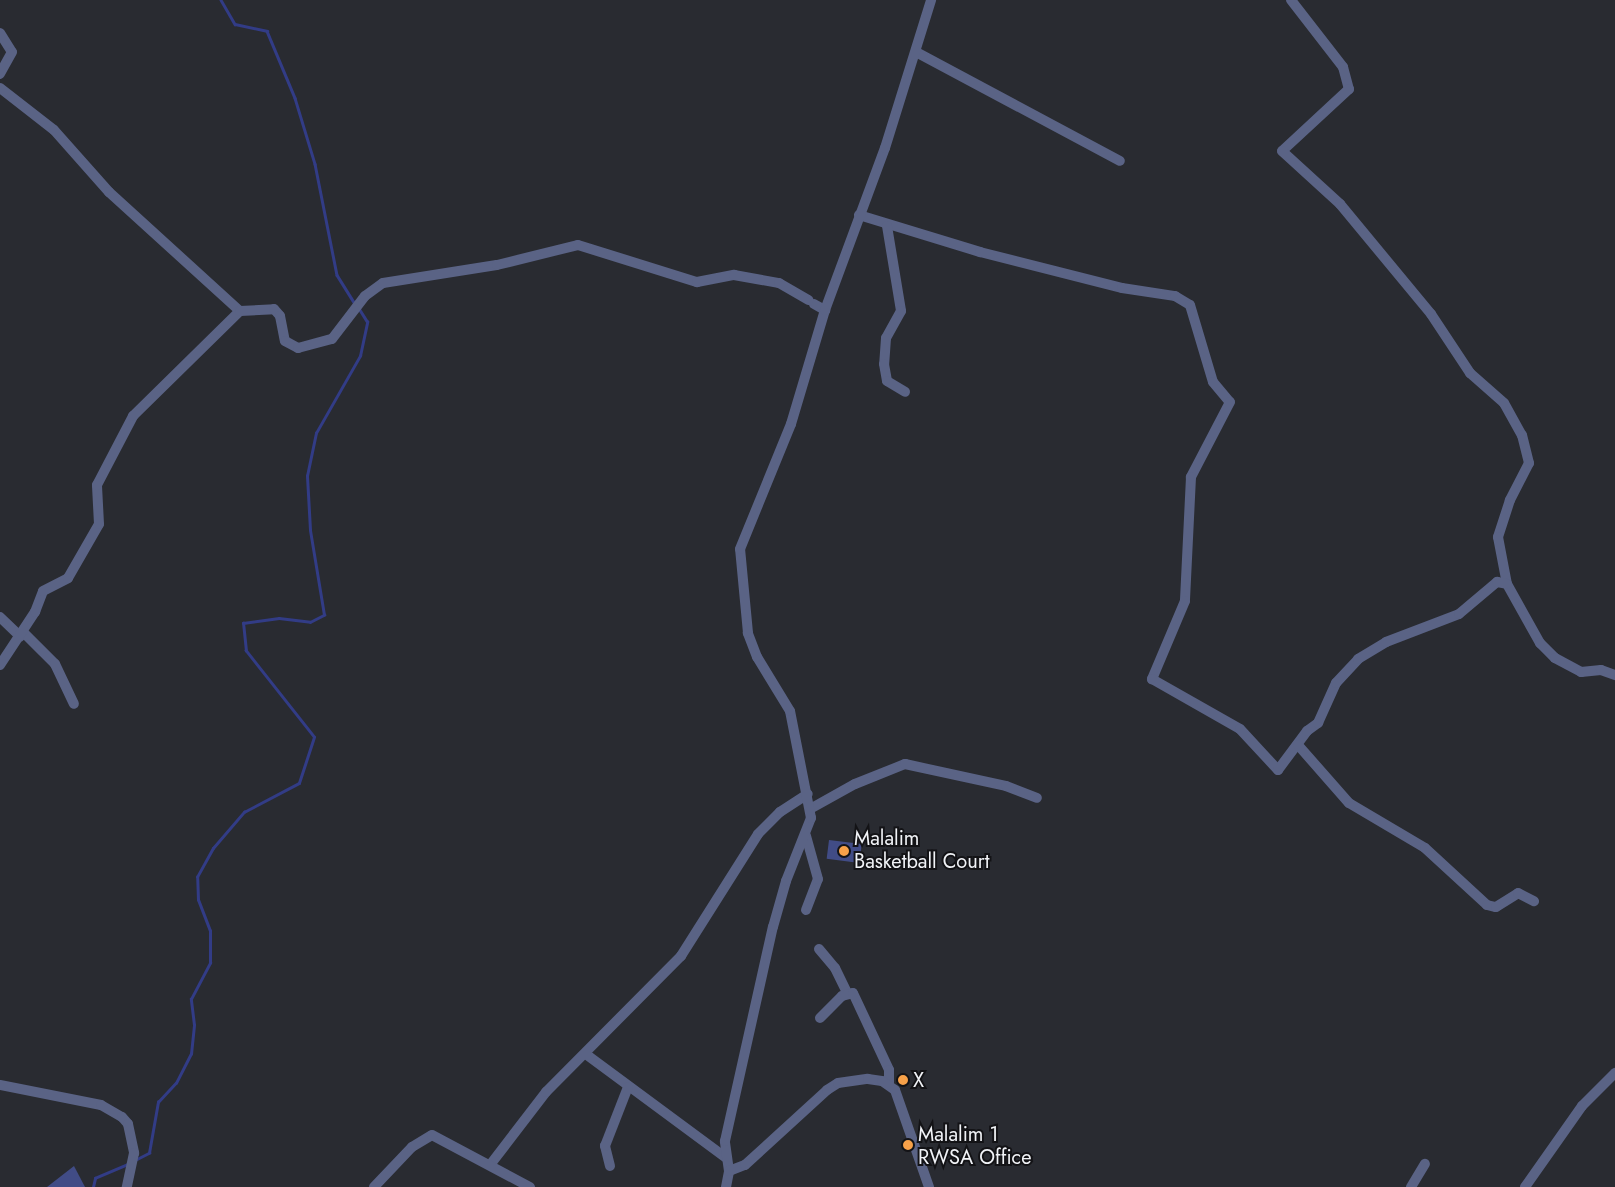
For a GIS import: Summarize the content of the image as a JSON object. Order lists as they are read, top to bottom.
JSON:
{
  "places": ["Malalim Basketball Court", "X", "Malalim 1 RWSA Office"]
}
